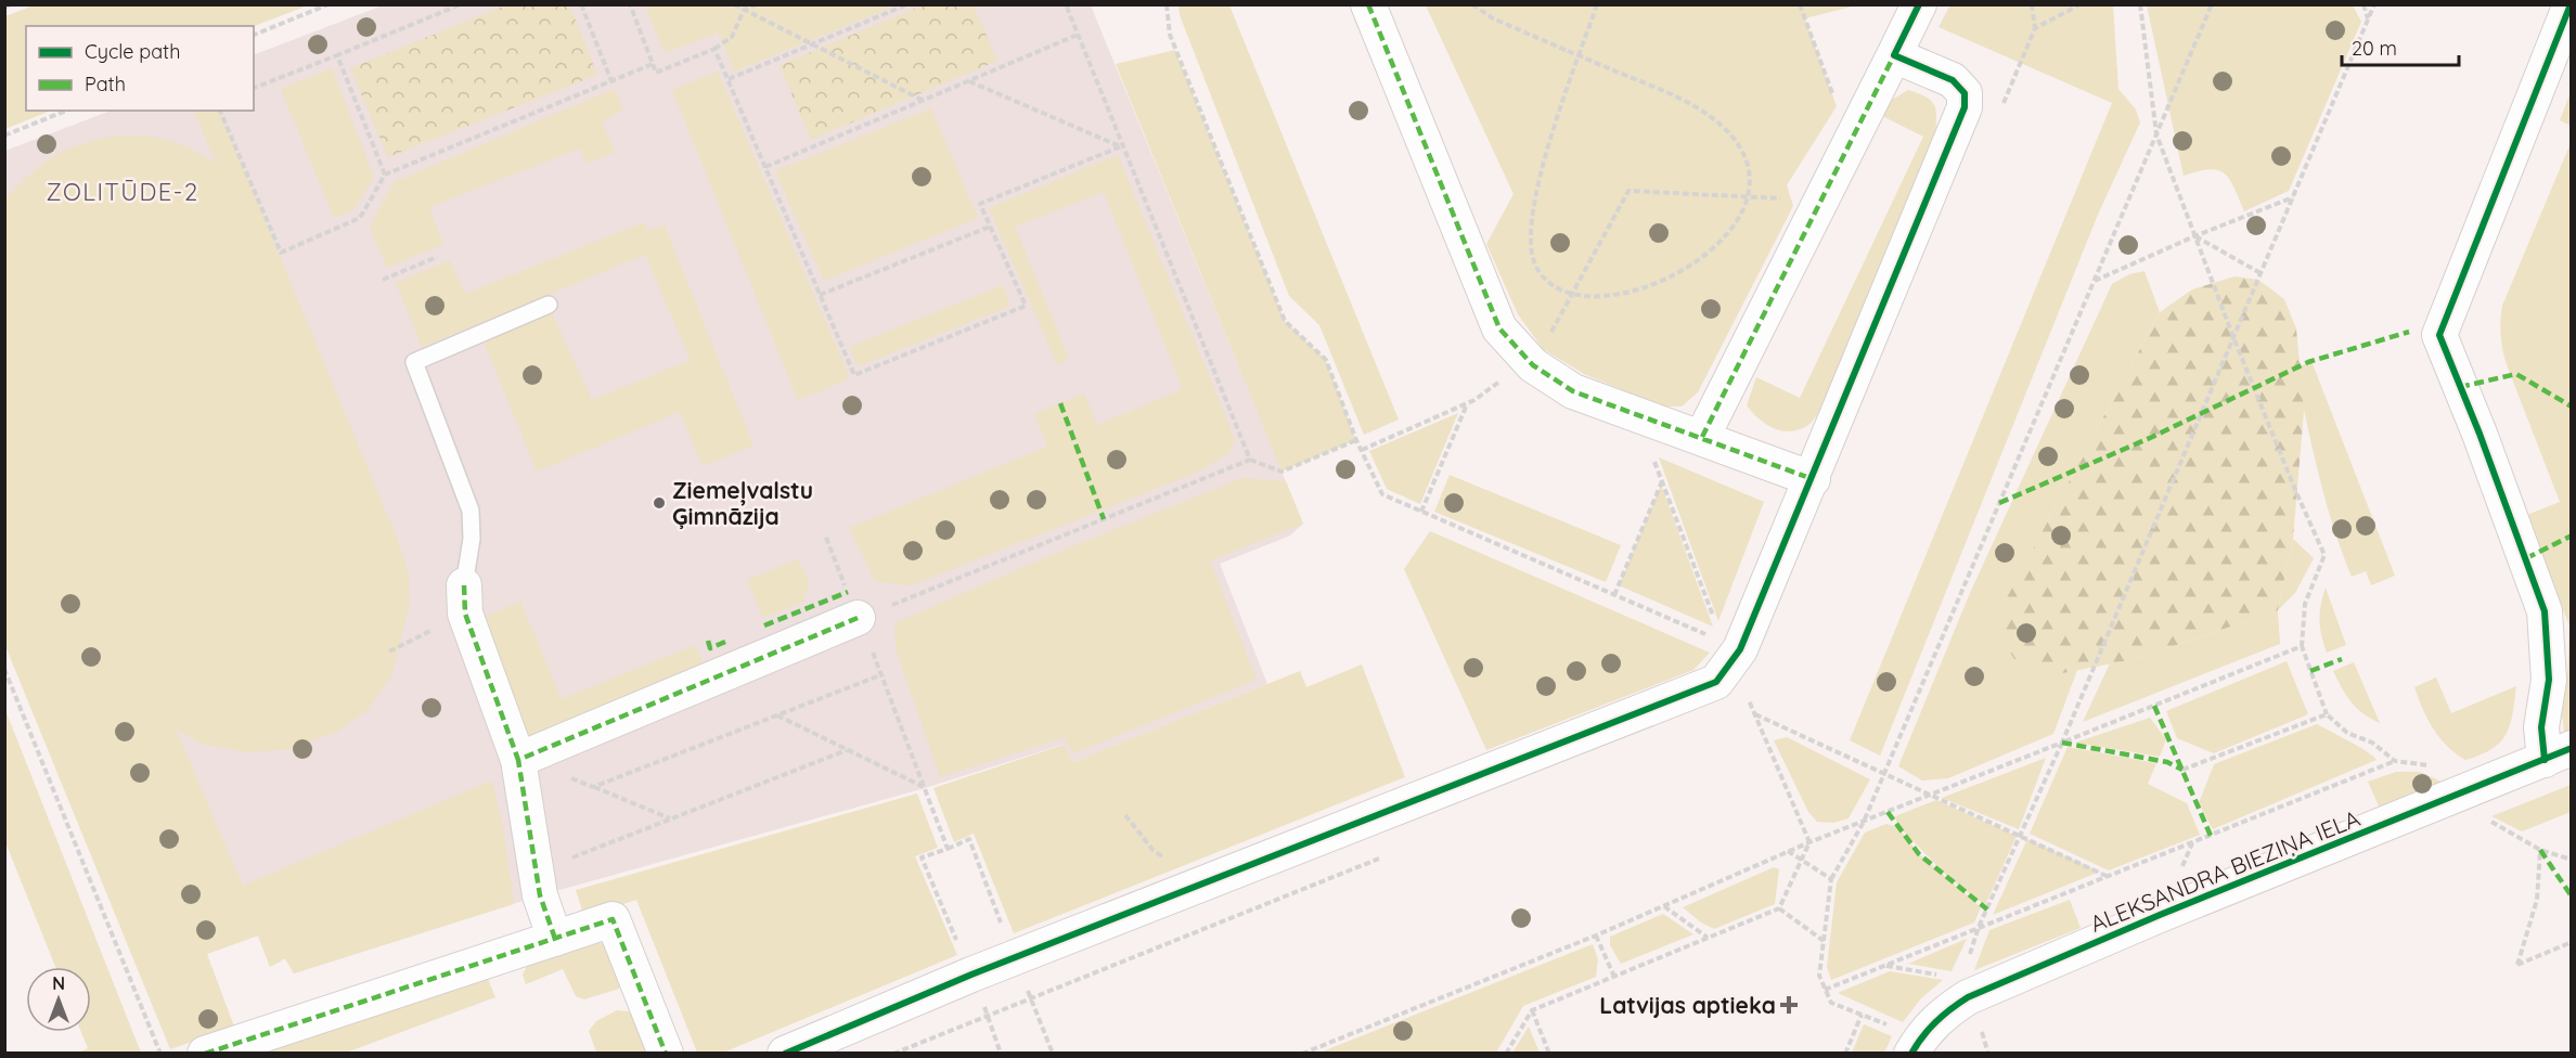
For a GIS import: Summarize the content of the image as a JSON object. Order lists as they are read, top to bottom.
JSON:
{
  "streets": {
    "street": ["ALEKSANDRA BIEZIŅA IELA"]
  },
  "districts": ["ZOLITŪDE-2"],
  "places": {
    "other": ["Ziemeļvalstu Ģimnāzija"],
    "health": ["Latvijas aptieka"]
  },
  "legend": ["Cycle path", "Path"],
  "scale_bar": "20 m",
  "north": "top"
}
